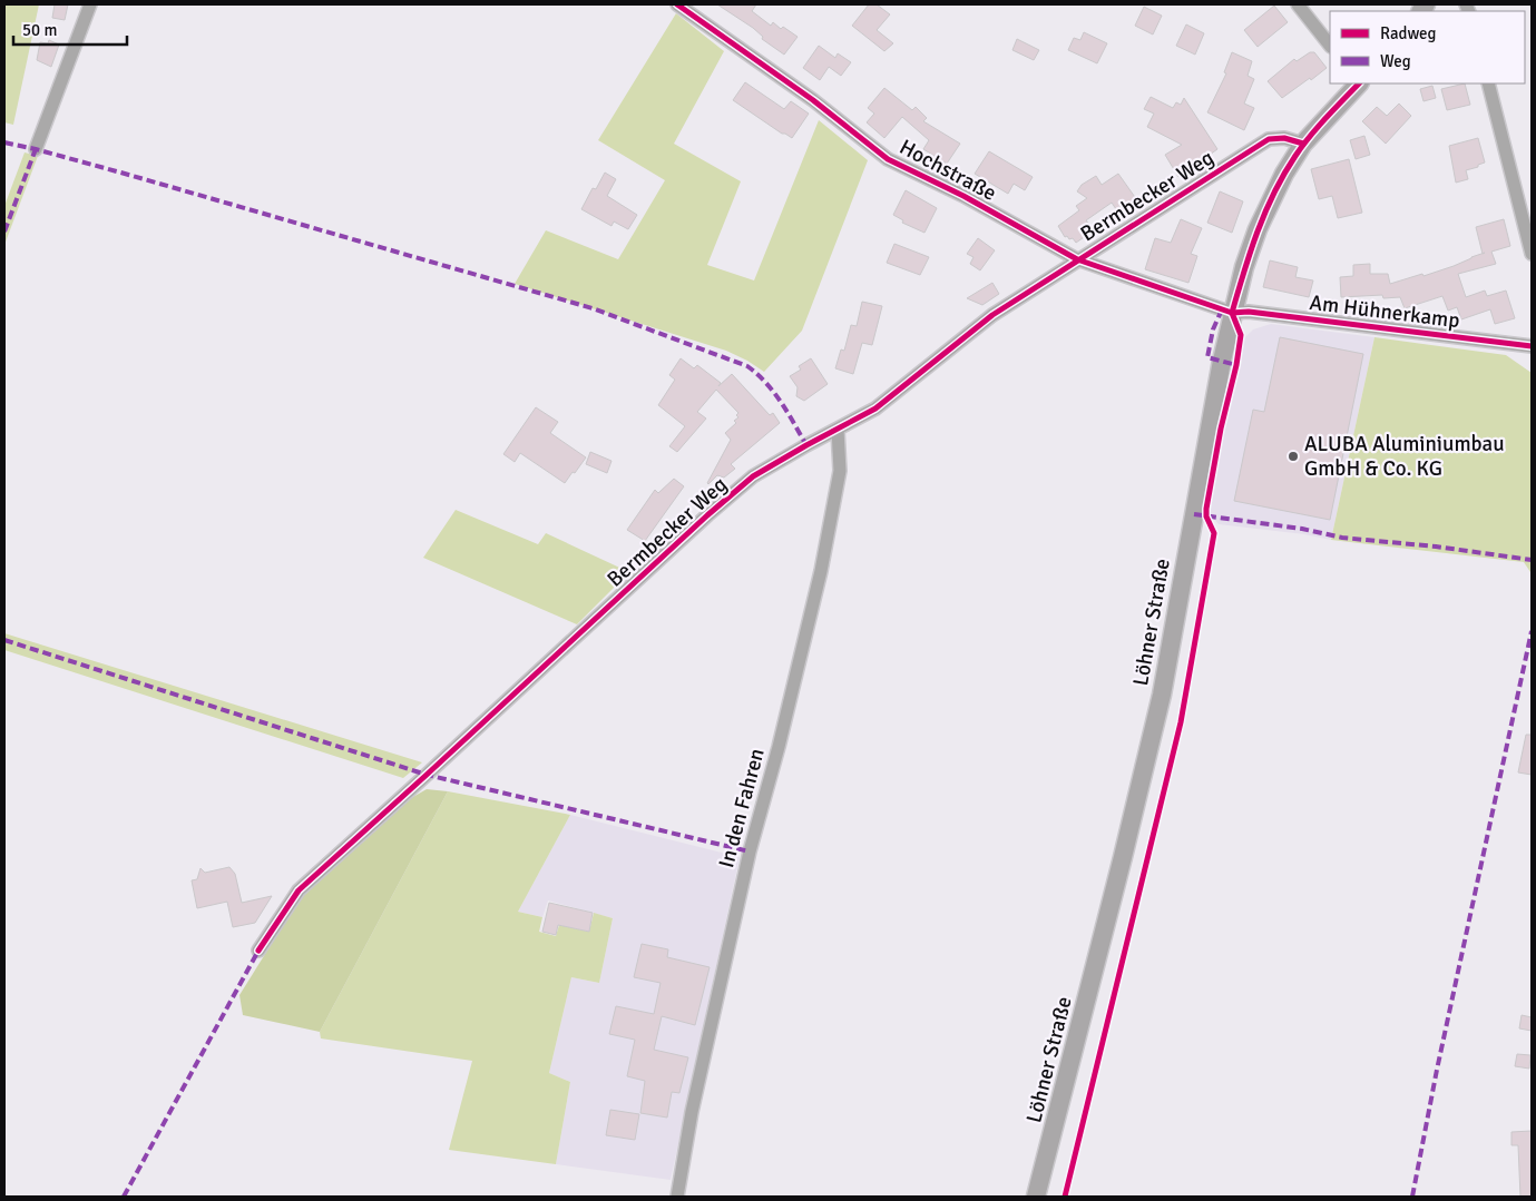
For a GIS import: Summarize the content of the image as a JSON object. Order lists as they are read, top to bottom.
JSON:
{
  "streets": {
    "main road": ["Löhner Straße"],
    "street": [
      "Hochstraße",
      "Bermbecker Weg",
      "Am Hühnerkamp",
      "In den Fahren"
    ]
  },
  "crossings": [
    ["Hochstraße", "Bermbecker Weg"],
    ["Hochstraße", "Am Hühnerkamp"],
    ["Hochstraße", "Löhner Straße"],
    ["Bermbecker Weg", "Löhner Straße"],
    ["Bermbecker Weg", "In den Fahren"],
    ["Am Hühnerkamp", "Löhner Straße"]
  ],
  "places": ["ALUBA Aluminiumbau GmbH & Co. KG"],
  "legend": ["Radweg", "Weg"],
  "scale_bar": "50 m"
}
